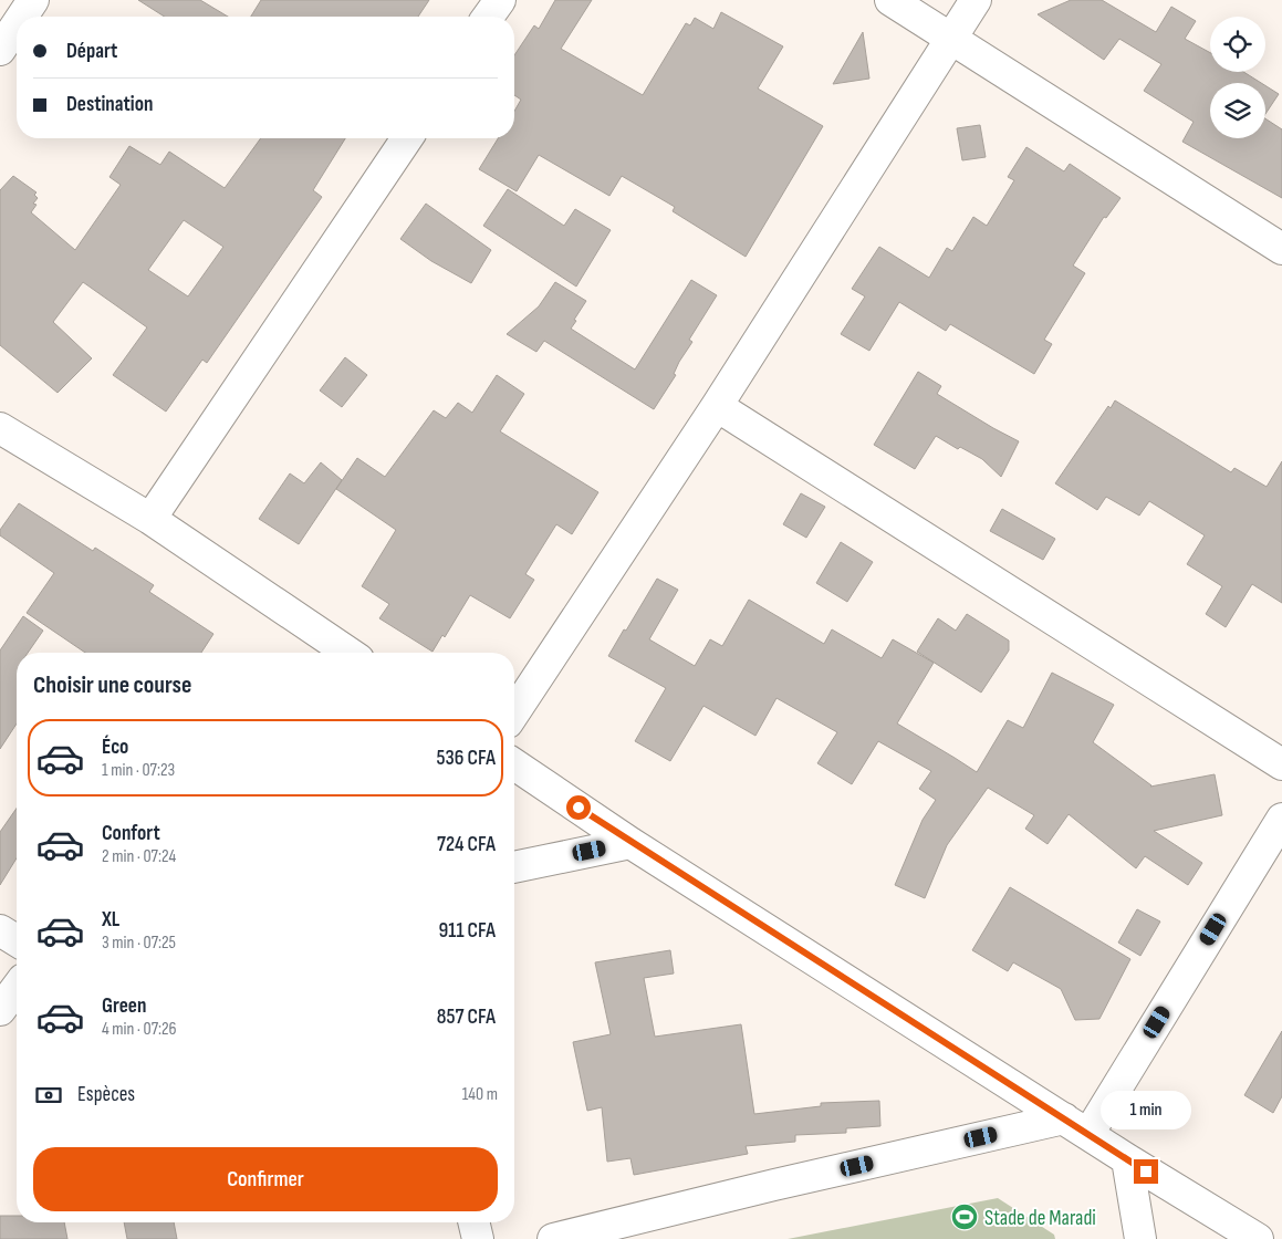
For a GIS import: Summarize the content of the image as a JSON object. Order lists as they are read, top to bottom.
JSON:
{
  "places": {
    "sports": ["Stade de Maradi"]
  },
  "page": {
    "banner": ["Départ", "Destination"],
    "heading": "Choisir une course",
    "list": [
      {
        "name": "Éco",
        "note": "1 min · 07:23",
        "value": "536 CFA"
      },
      {
        "name": "Confort",
        "note": "2 min · 07:24",
        "value": "724 CFA"
      },
      {
        "name": "XL",
        "note": "3 min · 07:25",
        "value": "911 CFA"
      },
      {
        "name": "Green",
        "note": "4 min · 07:26",
        "value": "857 CFA"
      }
    ],
    "pay": ["Espèces", "140 m"],
    "bubble": "1 min",
    "buttons": "Confirmer"
  }
}
